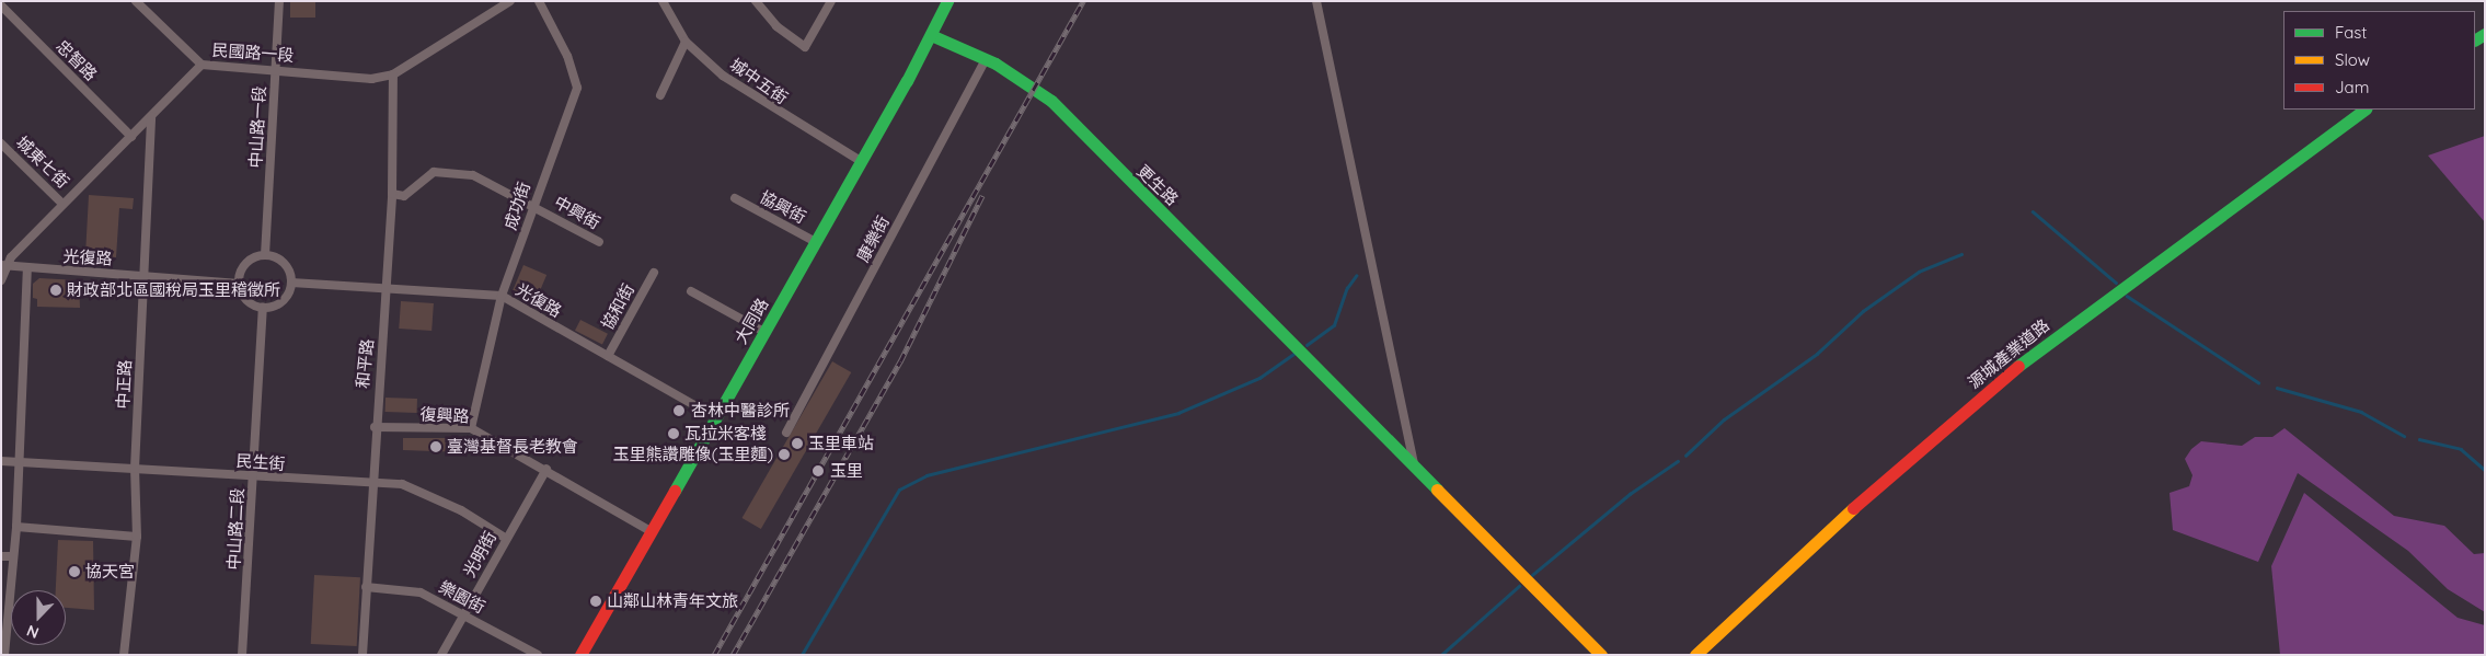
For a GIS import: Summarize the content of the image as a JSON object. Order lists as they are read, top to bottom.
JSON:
{
  "streets": {
    "street": [
      "民國路一段",
      "忠智路",
      "城中五街",
      "中山路一段",
      "城東七街",
      "更生路",
      "成功街",
      "協興街",
      "中興街",
      "康樂街",
      "光復路",
      "協和街",
      "大同路",
      "源城產業道路",
      "和平路",
      "中正路",
      "復興路",
      "民生街",
      "中山路二段",
      "光明街",
      "樂園街"
    ]
  },
  "crossings": [
    ["民國路一段", "忠智路"],
    ["民國路一段", "中山路一段"],
    ["民國路一段", "城東七街"],
    ["民國路一段", "光復路"],
    ["民國路一段", "和平路"],
    ["民國路一段", "中正路"],
    ["城中五街", "大同路"],
    ["中山路一段", "光復路"],
    ["中山路一段", "中山路二段"],
    ["更生路", "康樂街"],
    ["更生路", "大同路"],
    ["成功街", "中興街"],
    ["成功街", "光復路"],
    ["成功街", "復興路"],
    ["協興街", "大同路"],
    ["中興街", "和平路"],
    ["光復路", "協和街"],
    ["光復路", "大同路"],
    ["光復路", "和平路"],
    ["光復路", "中正路"],
    ["光復路", "中山路二段"],
    ["大同路", "復興路"],
    ["和平路", "復興路"],
    ["和平路", "民生街"],
    ["和平路", "樂園街"],
    ["中正路", "民生街"],
    ["復興路", "光明街"],
    ["民生街", "中山路二段"],
    ["民生街", "光明街"],
    ["光明街", "樂園街"]
  ],
  "places": [
    "財政部北區國稅局玉里稽徵所",
    "杏林中醫診所",
    "瓦拉米客棧",
    "玉里車站",
    "臺灣基督長老教會",
    "玉里熊讚雕像(玉里麵)",
    "玉里",
    "協天宮",
    "山鄰山林青年文旅"
  ],
  "legend": ["Fast", "Slow", "Jam"],
  "north": "bottom"
}
